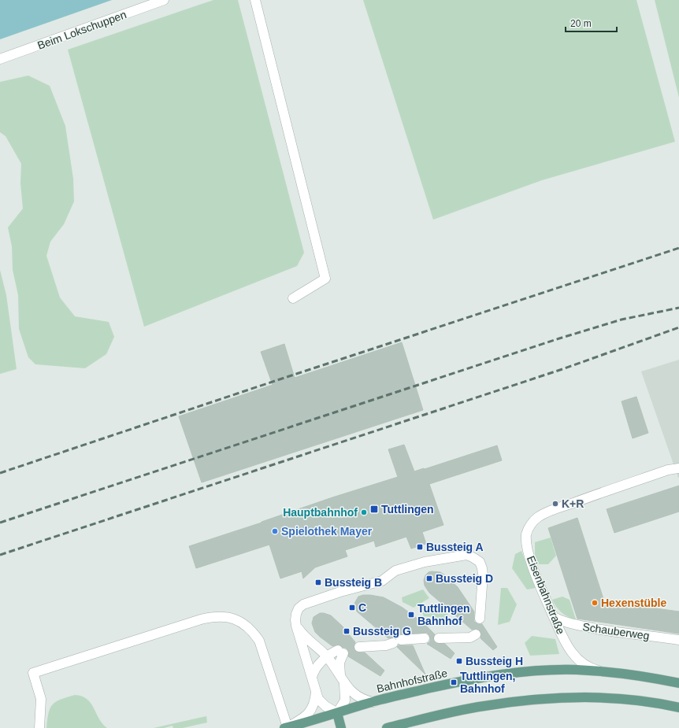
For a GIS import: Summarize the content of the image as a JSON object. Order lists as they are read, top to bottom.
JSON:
{
  "streets": {
    "main road": ["Bahnhofstraße"],
    "street": ["Beim Lokschuppen", "Eisenbahnstraße", "Schauberweg"]
  },
  "crossings": [
    ["Eisenbahnstraße", "Schauberweg"],
    ["Eisenbahnstraße", "Bahnhofstraße"]
  ],
  "places": {
    "other": [
      "K+R",
      "Hauptbahnhof",
      "Spielothek Mayer",
      "Hexenstüble"
    ],
    "transit": [
      "Tuttlingen",
      "Bussteig A",
      "Bussteig D",
      "Bussteig B",
      "C",
      "Tuttlingen Bahnhof",
      "Bussteig G",
      "Bussteig H",
      "Tuttlingen, Bahnhof"
    ]
  },
  "scale_bar": "20 m"
}
